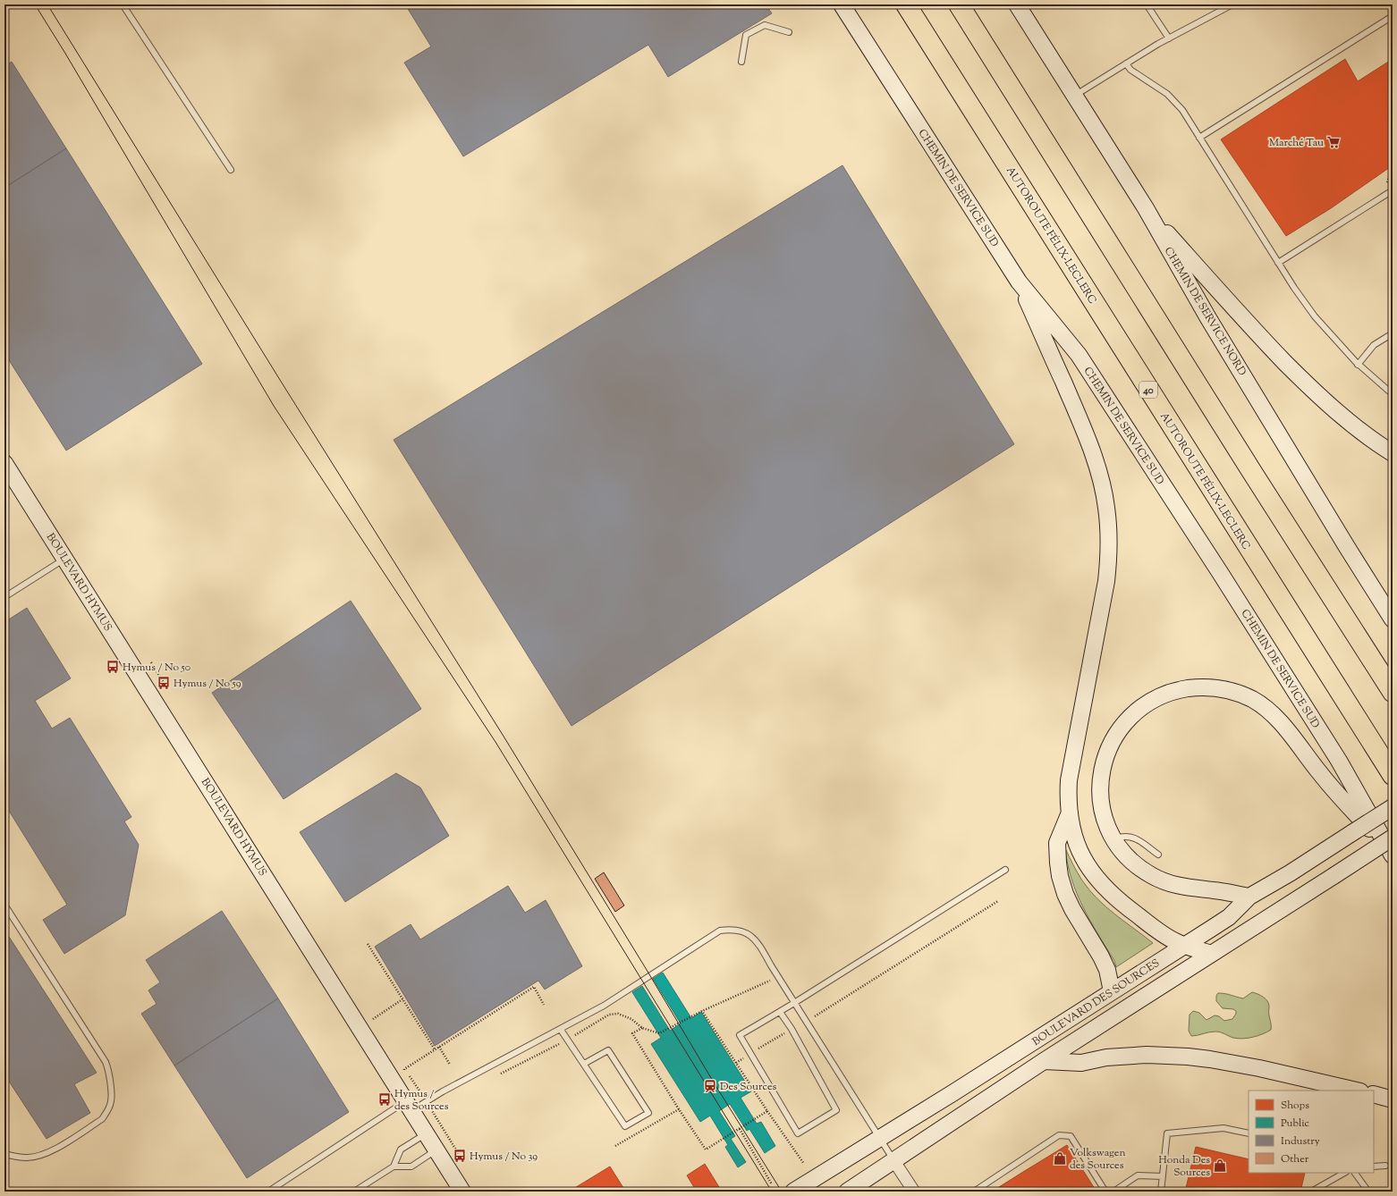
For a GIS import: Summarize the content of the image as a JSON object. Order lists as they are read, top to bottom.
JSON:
{
  "streets": {
    "highway": ["AUTOROUTE FÉLIX-LECLERC", "40"],
    "main road": [
      "CHEMIN DE SERVICE SUD",
      "CHEMIN DE SERVICE NORD",
      "BOULEVARD HYMUS",
      "BOULEVARD DES SOURCES"
    ]
  },
  "crossings": [
    ["CHEMIN DE SERVICE SUD", "BOULEVARD DES SOURCES"]
  ],
  "places": {
    "supermarket": ["Marché Tau"],
    "bus stop": [
      "Hymus / No 50",
      "Hymus / No 59",
      "Hymus / des Sources",
      "Hymus / No 39"
    ],
    "station": ["Des Sources"],
    "shop": ["Volkswagen des Sources", "Honda Des Sources"]
  },
  "legend": [
    "Shops",
    "Public",
    "Industry",
    "Other"
  ]
}
